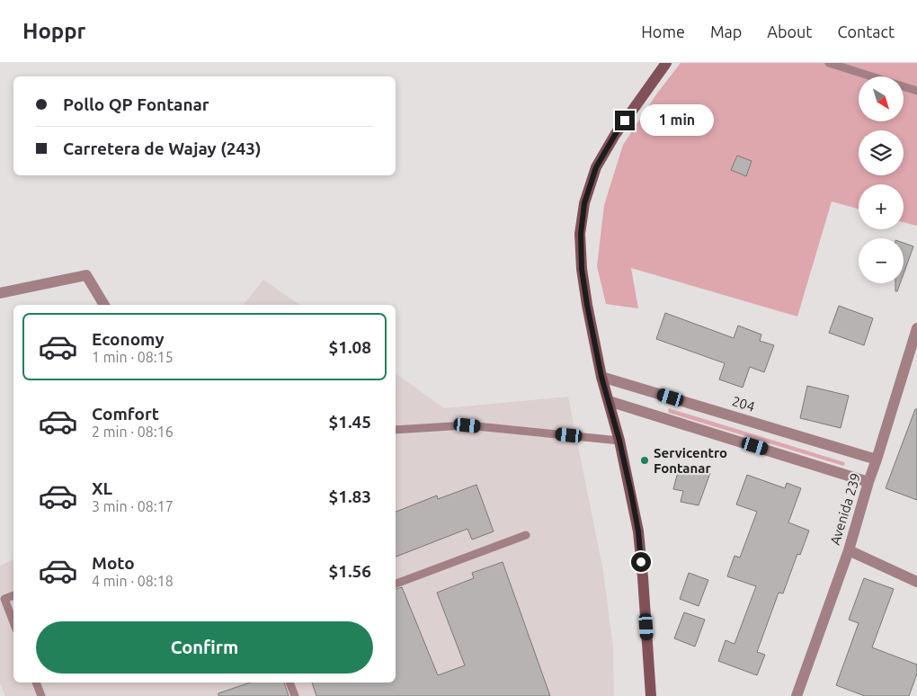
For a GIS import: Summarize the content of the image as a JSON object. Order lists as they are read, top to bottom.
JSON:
{
  "streets": {
    "street": ["204", "Avenida 239"]
  },
  "crossings": [
    ["204", "Avenida 239"]
  ],
  "places": ["Servicentro Fontanar"],
  "north": "bottom right",
  "page": {
    "header": "Hoppr",
    "nav": [
      "Home",
      "Map",
      "About",
      "Contact"
    ],
    "map_buttons": ["+", "−"],
    "banner": ["Pollo QP Fontanar", "Carretera de Wajay (243)"],
    "bubble": "1 min",
    "list": [
      {
        "name": "Economy",
        "note": "1 min · 08:15",
        "value": "$1.08"
      },
      {
        "name": "Comfort",
        "note": "2 min · 08:16",
        "value": "$1.45"
      },
      {
        "name": "XL",
        "note": "3 min · 08:17",
        "value": "$1.83"
      },
      {
        "name": "Moto",
        "note": "4 min · 08:18",
        "value": "$1.56"
      }
    ],
    "buttons": "Confirm"
  }
}
